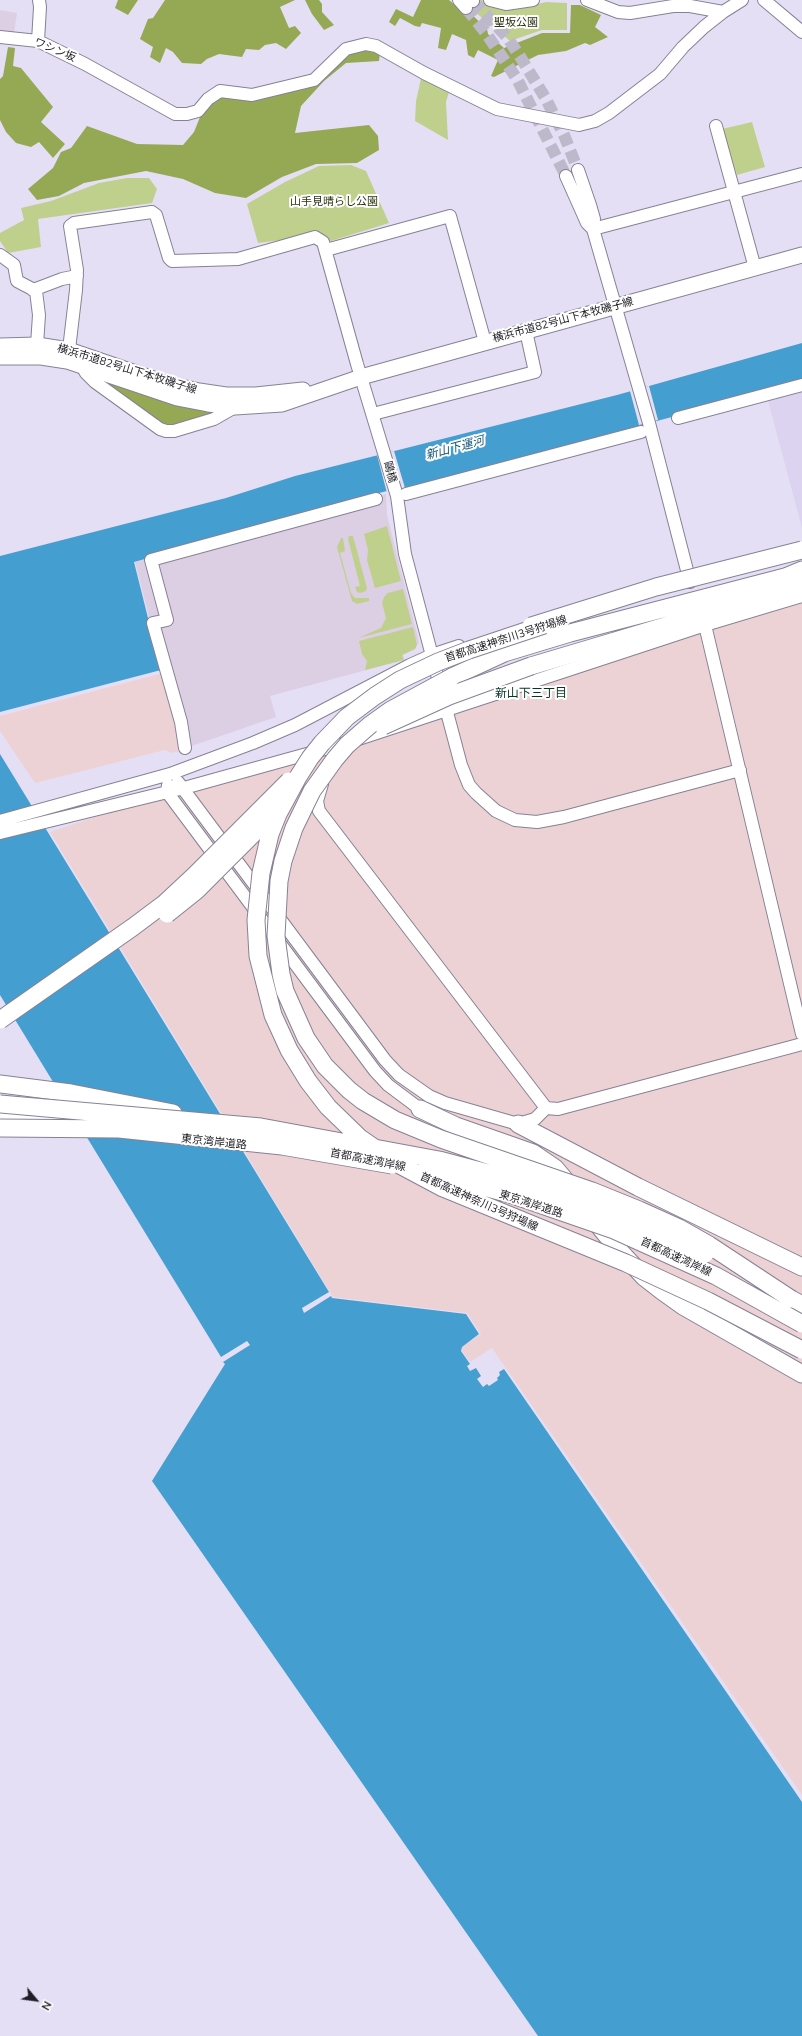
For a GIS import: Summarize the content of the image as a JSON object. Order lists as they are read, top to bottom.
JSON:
{
  "streets": {
    "highway": ["首都高速神奈川3号狩場線", "東京湾岸道路", "首都高速湾岸線"],
    "main road": ["横浜市道82号山下本牧磯子線"],
    "street": ["ワシン坂", "鷗橋"]
  },
  "crossings": [
    ["横浜市道82号山下本牧磯子線", "鷗橋"],
    ["首都高速神奈川3号狩場線", "首都高速湾岸線"],
    ["東京湾岸道路", "首都高速湾岸線"]
  ],
  "districts": ["新山下三丁目"],
  "water": ["新山下運河"],
  "parks": ["聖坂公園", "山手見晴らし公園"],
  "north": "bottom right"
}
